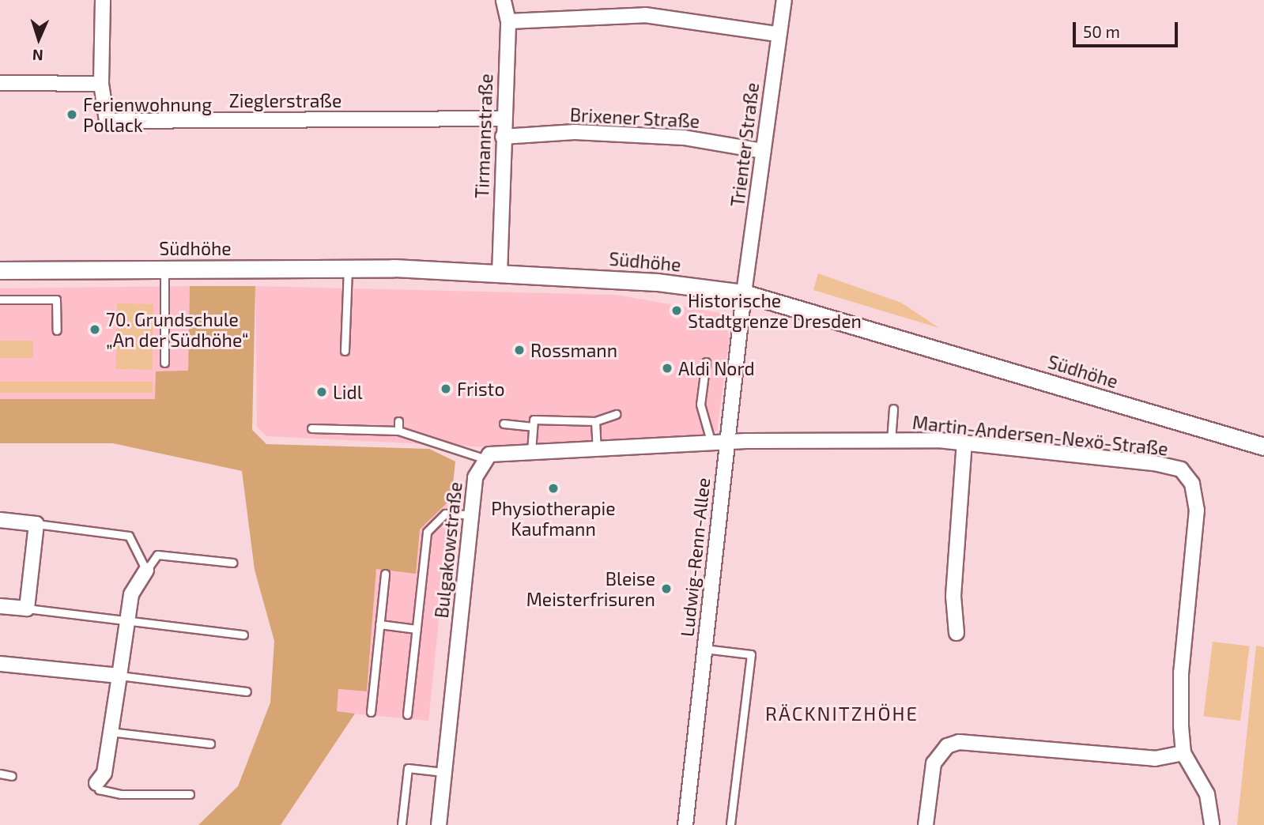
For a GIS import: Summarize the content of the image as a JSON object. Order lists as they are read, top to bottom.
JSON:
{
  "streets": {
    "street": [
      "Zieglerstraße",
      "Brixener Straße",
      "Tirmannstraße",
      "Trienter Straße",
      "Südhöhe",
      "Martin-Andersen-Nexö-Straße",
      "Bulgakowstraße",
      "Ludwig-Renn-Allee"
    ]
  },
  "crossings": [
    ["Zieglerstraße", "Tirmannstraße"],
    ["Brixener Straße", "Tirmannstraße"],
    ["Brixener Straße", "Trienter Straße"],
    ["Tirmannstraße", "Südhöhe"],
    ["Trienter Straße", "Südhöhe"],
    ["Trienter Straße", "Ludwig-Renn-Allee"],
    ["Südhöhe", "Ludwig-Renn-Allee"],
    ["Martin-Andersen-Nexö-Straße", "Ludwig-Renn-Allee"]
  ],
  "districts": ["RÄCKNITZHÖHE"],
  "places": [
    "Ferienwohnung Pollack",
    "Historische Stadtgrenze Dresden",
    "70. Grundschule „An der Südhöhe“",
    "Rossmann",
    "Aldi Nord",
    "Fristo",
    "Lidl",
    "Physiotherapie Kaufmann",
    "Bleise Meisterfrisuren"
  ],
  "scale_bar": "50 m",
  "north": "bottom"
}
